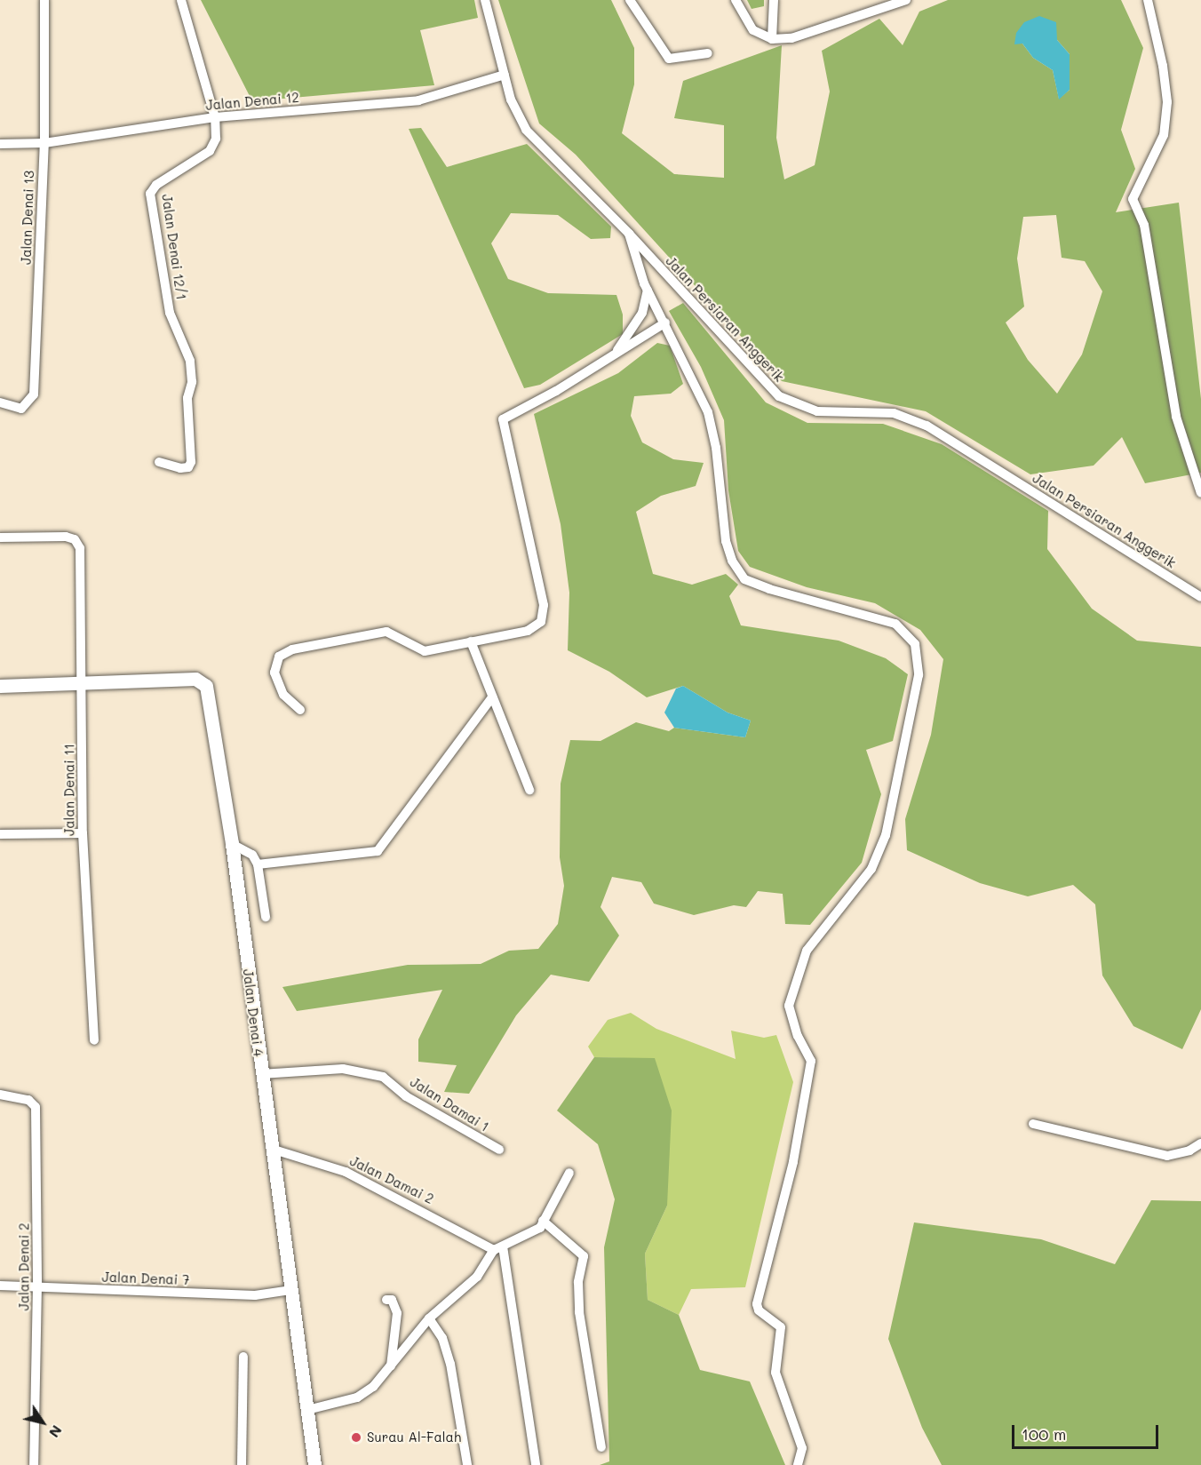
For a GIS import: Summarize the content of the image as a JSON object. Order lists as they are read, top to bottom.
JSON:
{
  "streets": {
    "street": [
      "Jalan Denai 12",
      "Jalan Denai 13",
      "Jalan Denai 12/1",
      "Jalan Persiaran Anggerik",
      "Jalan Denai 11",
      "Jalan Denai 4",
      "Jalan Damai 1",
      "Jalan Damai 2",
      "Jalan Denai 2",
      "Jalan Denai 7"
    ]
  },
  "crossings": [
    ["Jalan Denai 12", "Jalan Denai 13"],
    ["Jalan Denai 12", "Jalan Denai 12/1"],
    ["Jalan Denai 12", "Jalan Persiaran Anggerik"],
    ["Jalan Denai 11", "Jalan Denai 4"],
    ["Jalan Denai 4", "Jalan Damai 1"],
    ["Jalan Denai 4", "Jalan Damai 2"],
    ["Jalan Denai 4", "Jalan Denai 7"],
    ["Jalan Denai 2", "Jalan Denai 7"]
  ],
  "places": ["Surau Al-Falah"],
  "scale_bar": "100 m",
  "north": "bottom right"
}
